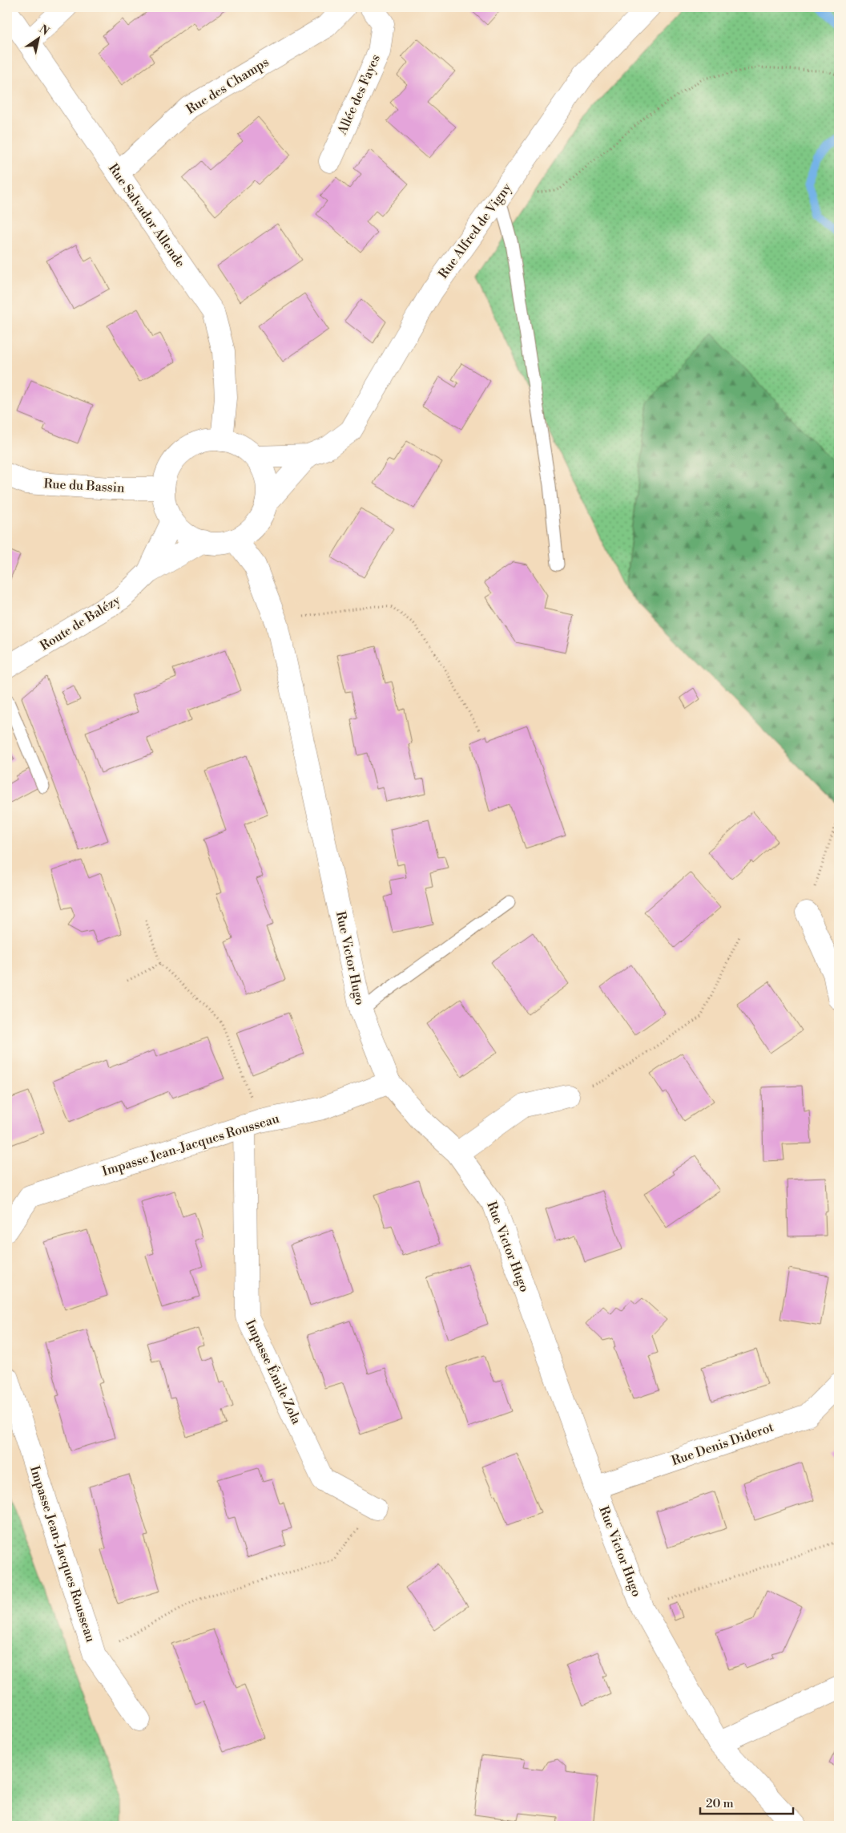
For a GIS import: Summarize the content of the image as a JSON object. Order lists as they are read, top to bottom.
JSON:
{
  "streets": {
    "street": [
      "Rue des Champs",
      "Allée des Fayes",
      "Rue Salvador Allende",
      "Rue Alfred de Vigny",
      "Rue du Bassin",
      "Route de Balézy",
      "Rue Victor Hugo",
      "Impasse Jean-Jacques Rousseau",
      "Impasse Émile Zola",
      "Rue Denis Diderot"
    ]
  },
  "crossings": [
    ["Rue des Champs", "Rue Salvador Allende"],
    ["Rue Salvador Allende", "Rue Alfred de Vigny"],
    ["Rue Salvador Allende", "Rue du Bassin"],
    ["Rue Salvador Allende", "Route de Balézy"],
    ["Rue Salvador Allende", "Rue Victor Hugo"],
    ["Rue Alfred de Vigny", "Rue du Bassin"],
    ["Rue Alfred de Vigny", "Route de Balézy"],
    ["Rue Alfred de Vigny", "Rue Victor Hugo"],
    ["Rue du Bassin", "Route de Balézy"],
    ["Rue du Bassin", "Rue Victor Hugo"],
    ["Route de Balézy", "Rue Victor Hugo"],
    ["Rue Victor Hugo", "Impasse Jean-Jacques Rousseau"],
    ["Rue Victor Hugo", "Rue Denis Diderot"],
    ["Impasse Jean-Jacques Rousseau", "Impasse Émile Zola"]
  ],
  "scale_bar": "20 m",
  "north": "top right"
}
